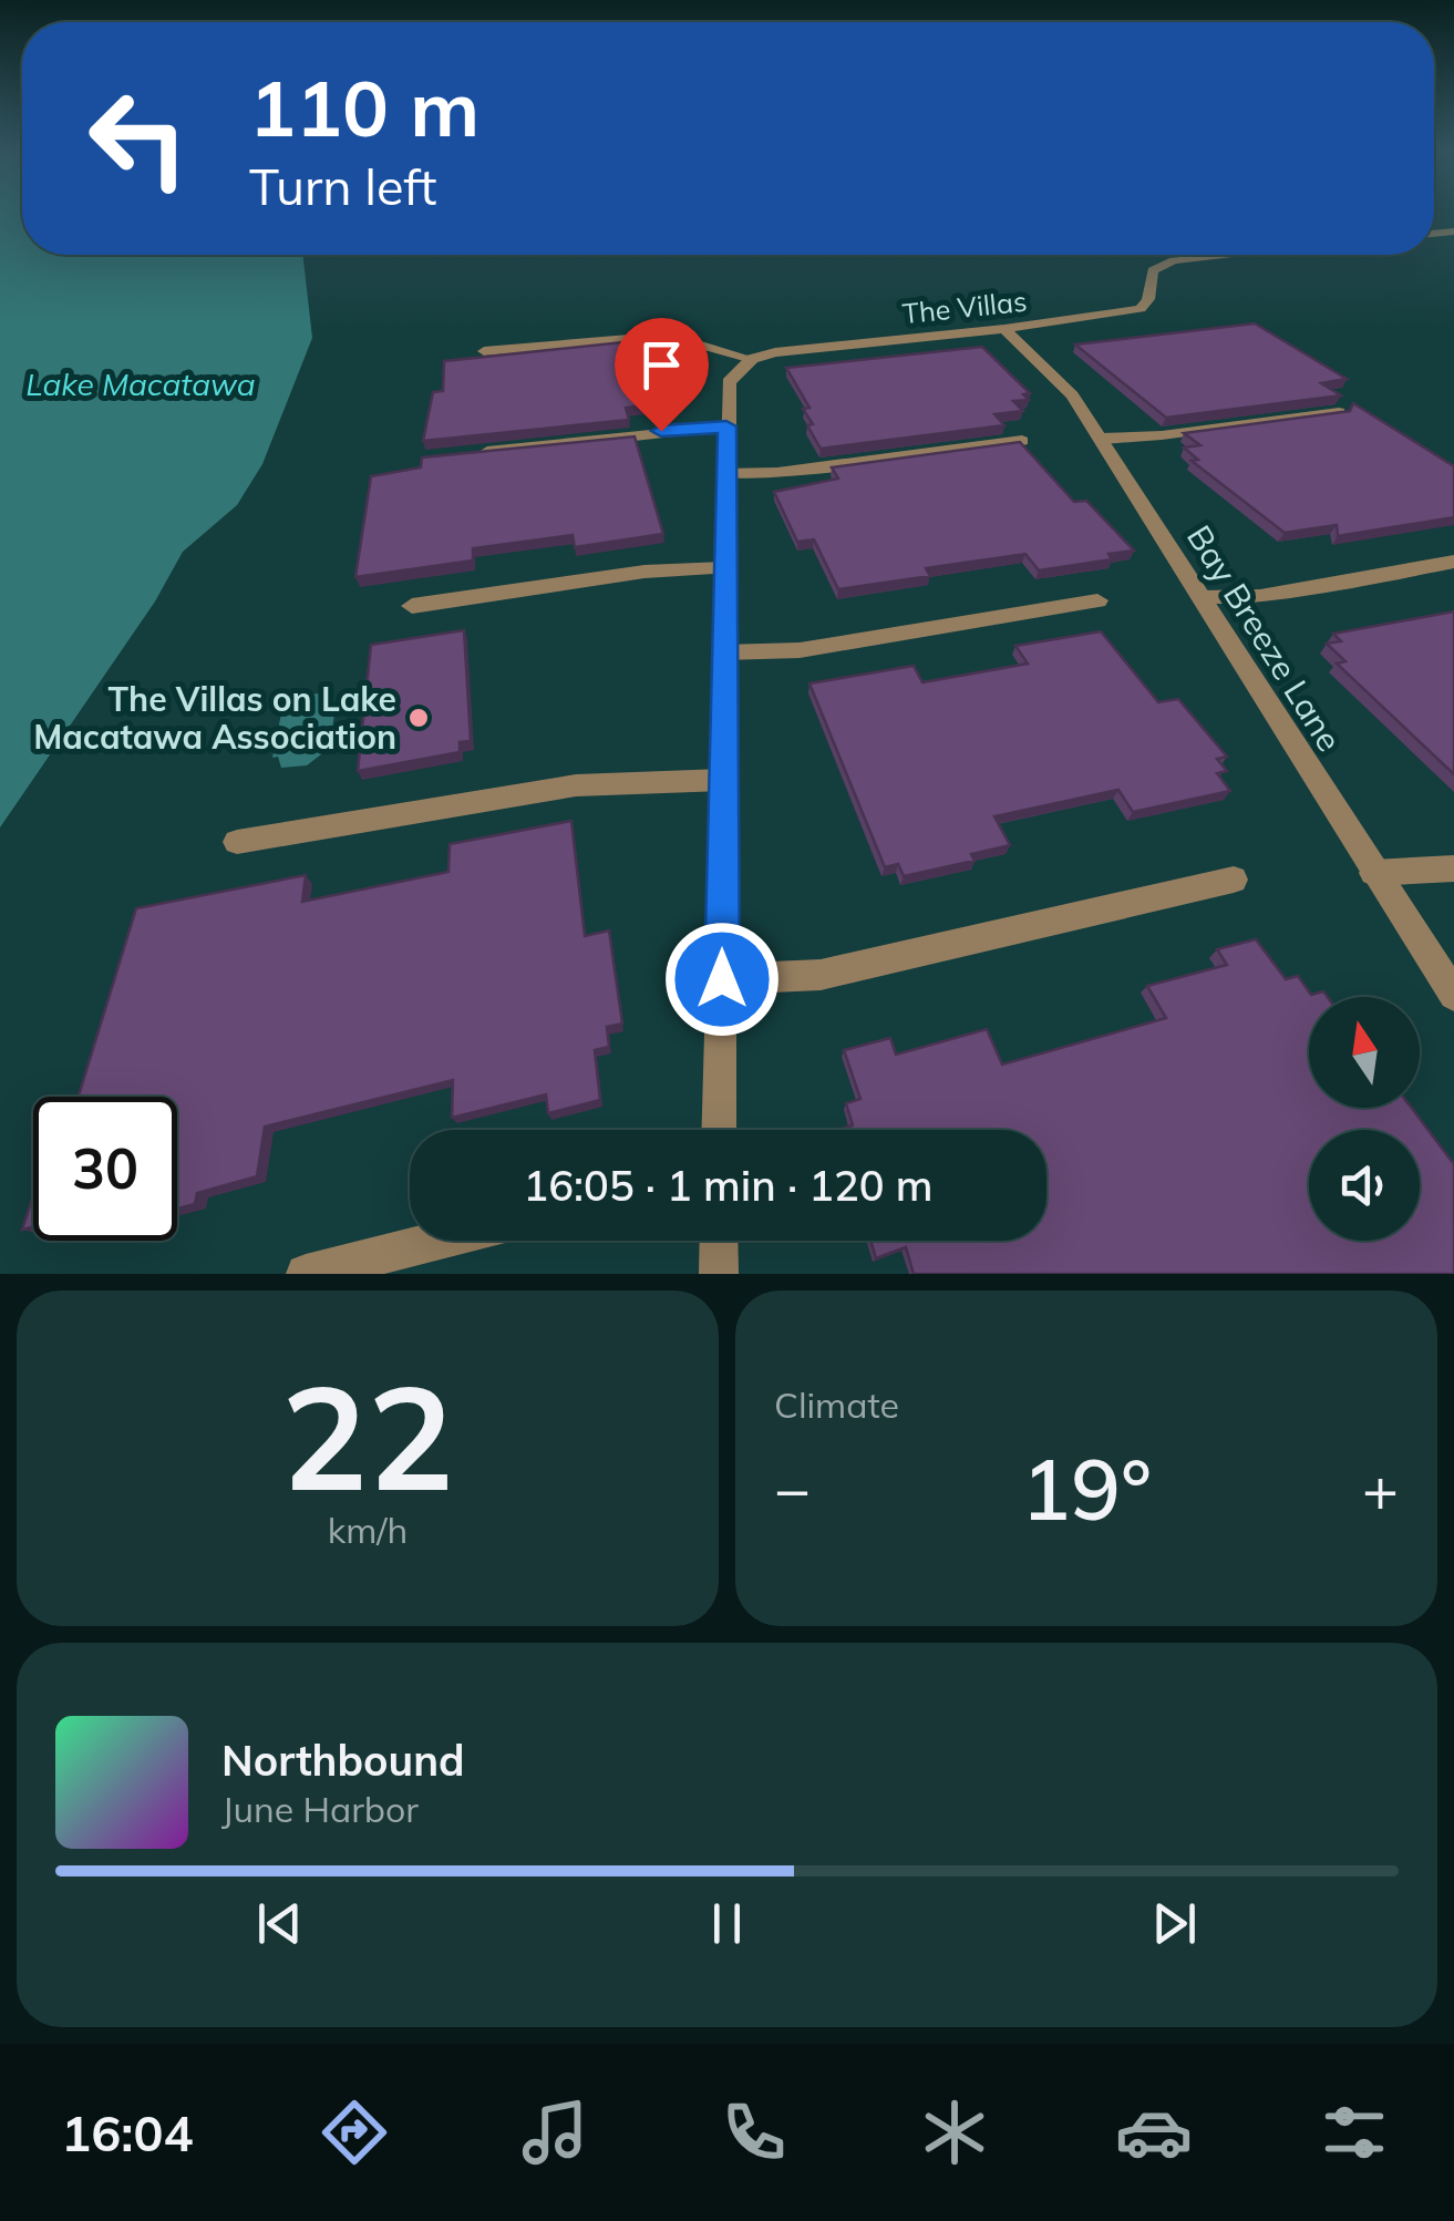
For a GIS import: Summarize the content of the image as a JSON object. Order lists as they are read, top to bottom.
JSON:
{
  "streets": {
    "street": ["The Villas", "Bay Breeze Lane"]
  },
  "crossings": [
    ["The Villas", "Bay Breeze Lane"]
  ],
  "water": ["Lake Macatawa"],
  "places": ["The Villas on Lake Macatawa Association"],
  "north": "top",
  "page": {
    "turn": ["110 m", "Turn left"],
    "limit": "30",
    "trip": "16:05 · 1 min · 120 m",
    "tile": [
      ["22", "km/h"],
      "Climate"
    ],
    "heat": ["−", "19°", "+"],
    "song": ["Northbound", "June Harbor"],
    "tabs": "16:04"
  }
}
